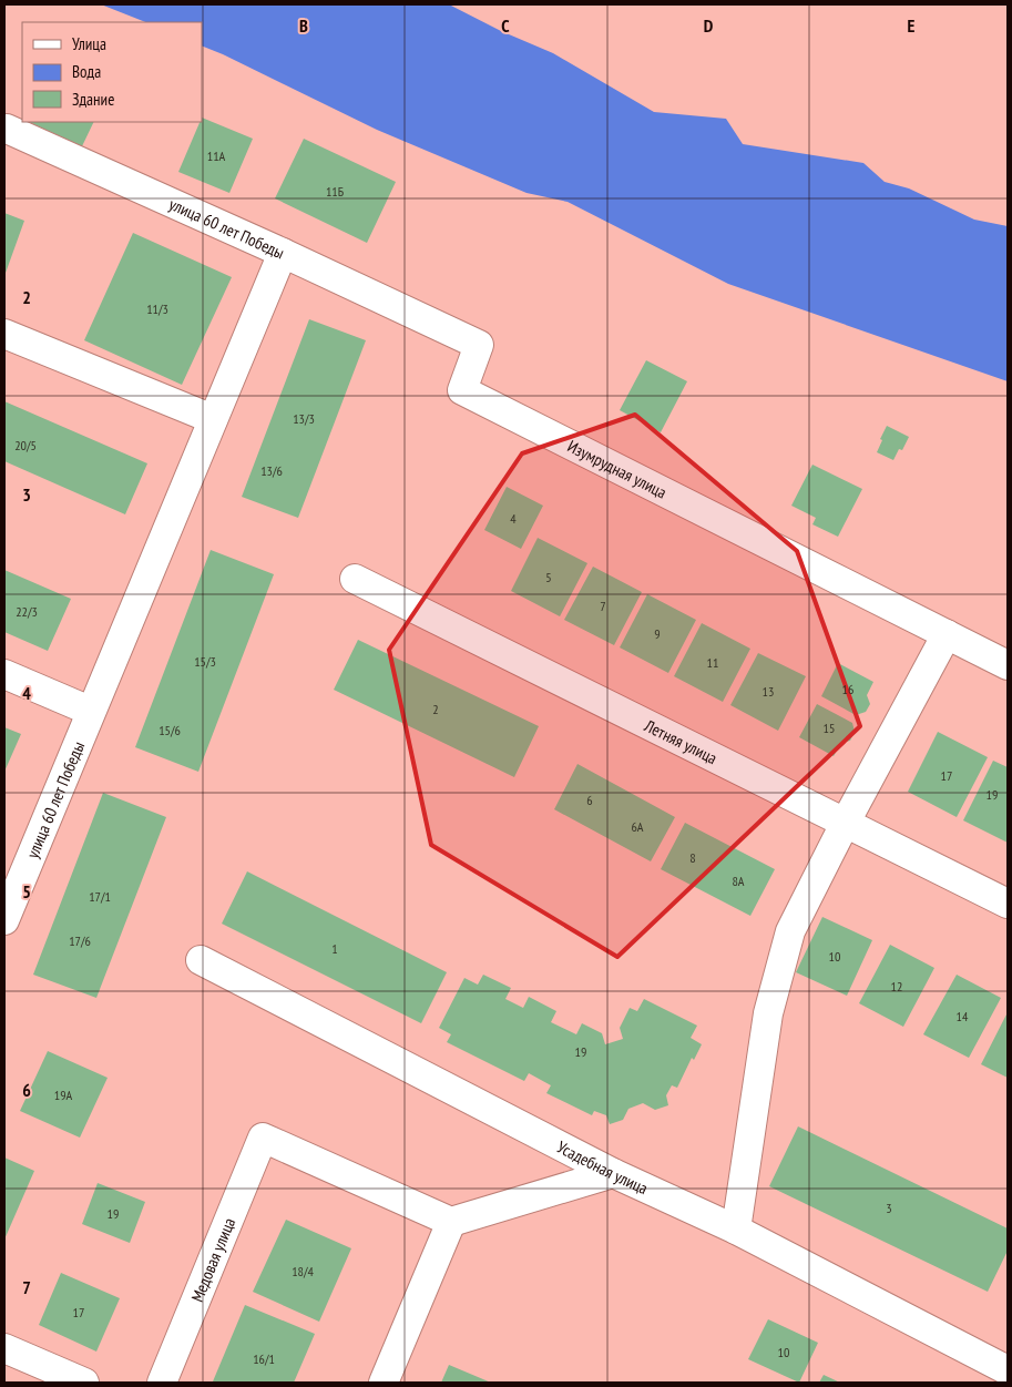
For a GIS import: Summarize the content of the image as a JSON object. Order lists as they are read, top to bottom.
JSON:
{
  "streets": {
    "street": [
      "улица 60 лет Победы",
      "Изумрудная улица",
      "Летняя улица",
      "Усадебная улица",
      "Медовая улица"
    ]
  },
  "crossings": [
    ["улица 60 лет Победы", "Изумрудная улица"]
  ],
  "house_numbers": [
    "11А",
    "11Б",
    "11/3",
    "13/3",
    "20/5",
    "13/6",
    "4",
    "5",
    "7",
    "22/3",
    "9",
    "15/3",
    "11",
    "16",
    "13",
    "2",
    "15",
    "15/6",
    "17",
    "19",
    "6",
    "6А",
    "8",
    "8А",
    "17/1",
    "17/6",
    "1",
    "10",
    "12",
    "14",
    "19",
    "19А",
    "3",
    "19",
    "18/4",
    "17",
    "10",
    "16/1"
  ],
  "legend": ["Улица", "Вода", "Здание"],
  "grid": {
    "columns": [
      "B",
      "C",
      "D",
      "E"
    ],
    "rows": [
      "2",
      "3",
      "4",
      "5",
      "6",
      "7"
    ]
  }
}
